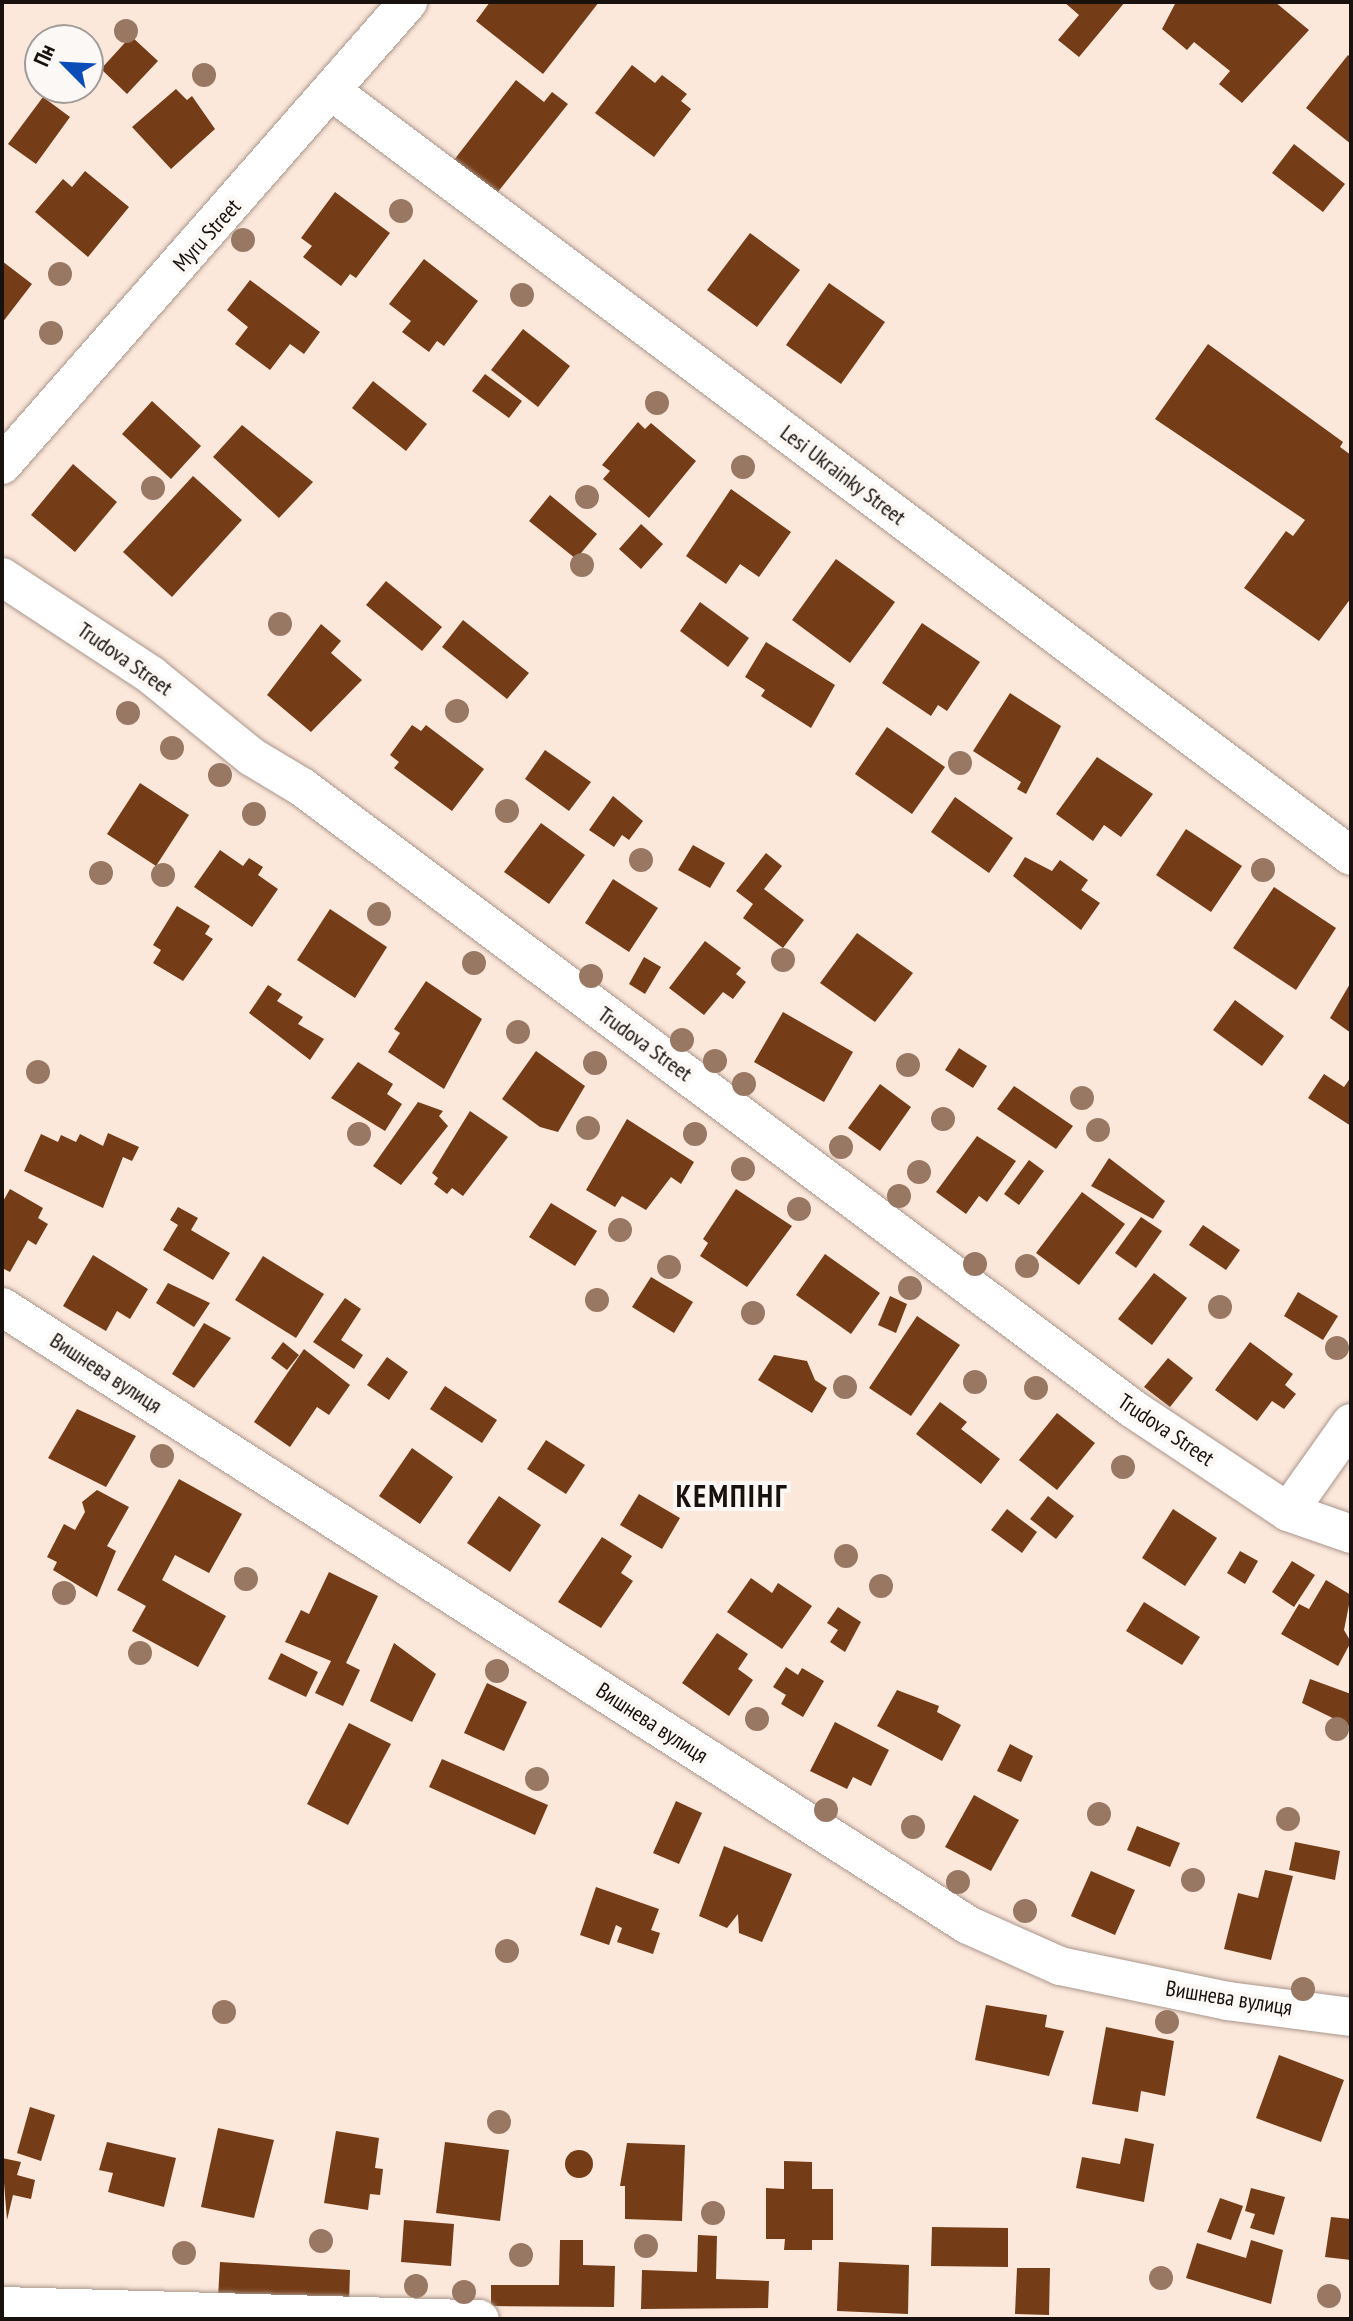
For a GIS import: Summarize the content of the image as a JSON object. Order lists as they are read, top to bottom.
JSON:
{
  "streets": {
    "street": [
      "Myru Street",
      "Lesi Ukrainky Street",
      "Trudova Street",
      "Вишнева вулиця"
    ]
  },
  "crossings": [
    ["Myru Street", "Lesi Ukrainky Street"]
  ],
  "districts": ["КЕМПІНГ"],
  "north": "top left"
}
